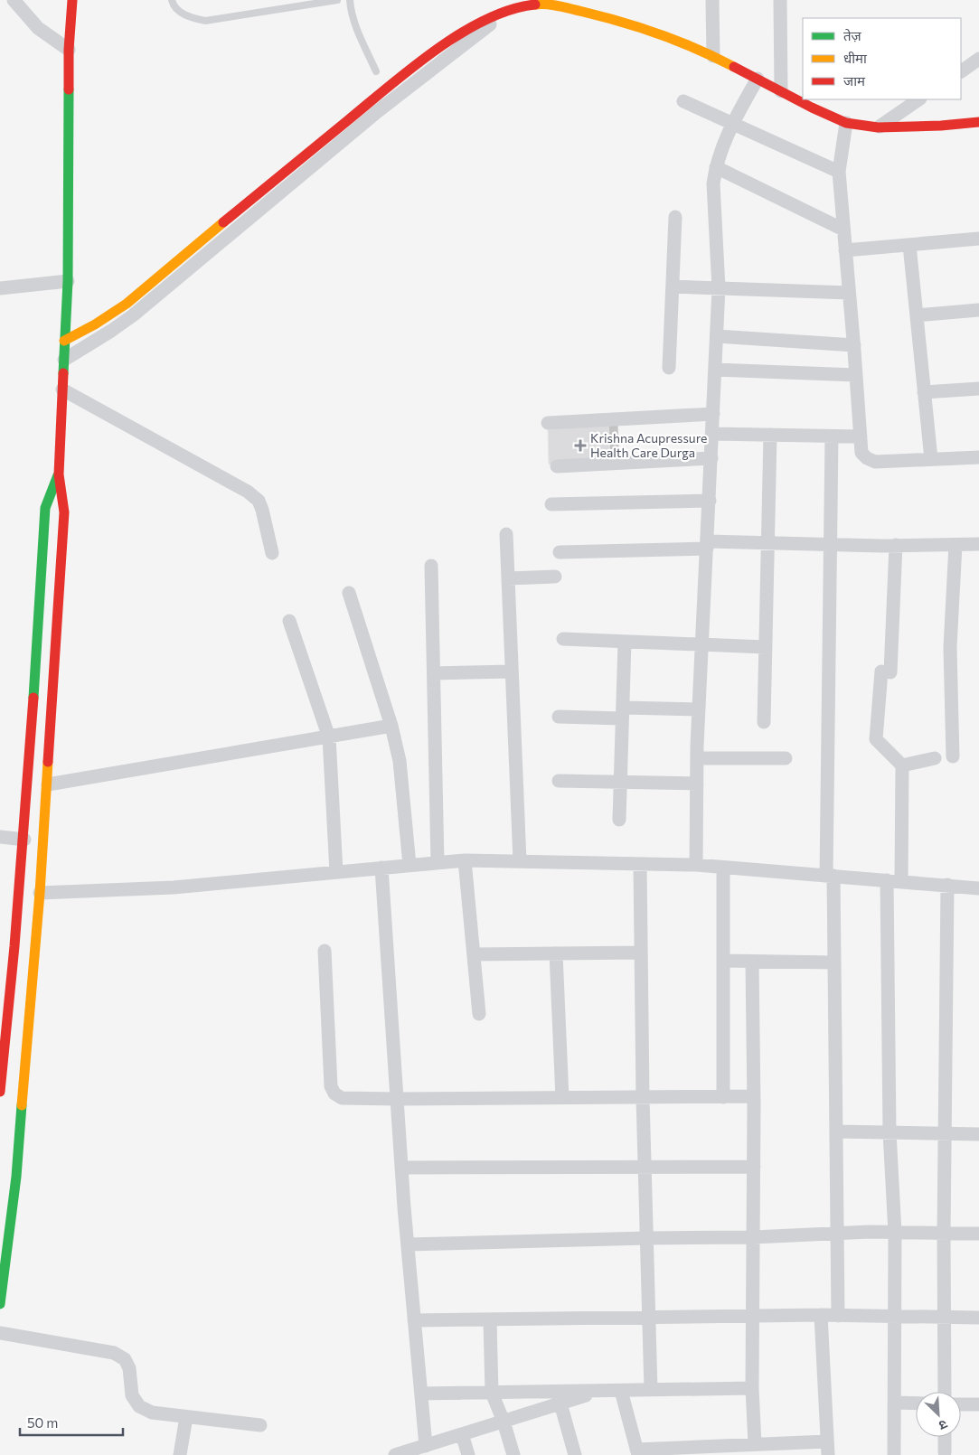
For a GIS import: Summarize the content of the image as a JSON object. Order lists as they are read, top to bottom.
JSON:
{
  "places": {
    "health": ["Krishna Acupressure Health Care Durga"]
  },
  "legend": ["तेज़", "धीमा", "जाम"],
  "scale_bar": "50 m",
  "north": "bottom right"
}
